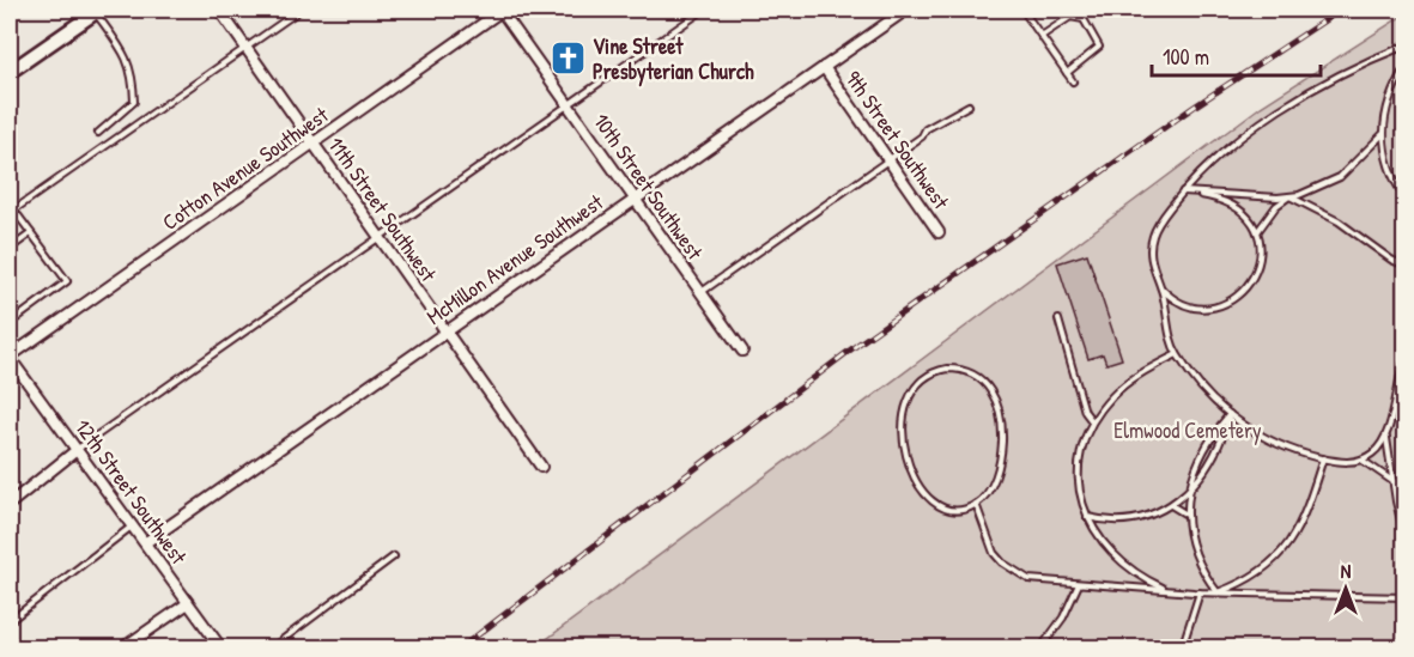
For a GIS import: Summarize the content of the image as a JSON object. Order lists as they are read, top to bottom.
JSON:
{
  "streets": {
    "street": [
      "9th Street Southwest",
      "Cotton Avenue Southwest",
      "10th Street Southwest",
      "11th Street Southwest",
      "McMillon Avenue Southwest",
      "12th Street Southwest"
    ]
  },
  "crossings": [
    ["9th Street Southwest", "McMillon Avenue Southwest"],
    ["Cotton Avenue Southwest", "10th Street Southwest"],
    ["Cotton Avenue Southwest", "11th Street Southwest"],
    ["Cotton Avenue Southwest", "12th Street Southwest"],
    ["10th Street Southwest", "McMillon Avenue Southwest"],
    ["11th Street Southwest", "McMillon Avenue Southwest"],
    ["McMillon Avenue Southwest", "12th Street Southwest"]
  ],
  "parks": ["Elmwood Cemetery"],
  "places": {
    "church": ["Vine Street Presbyterian Church"]
  },
  "scale_bar": "100 m",
  "north": "top"
}
